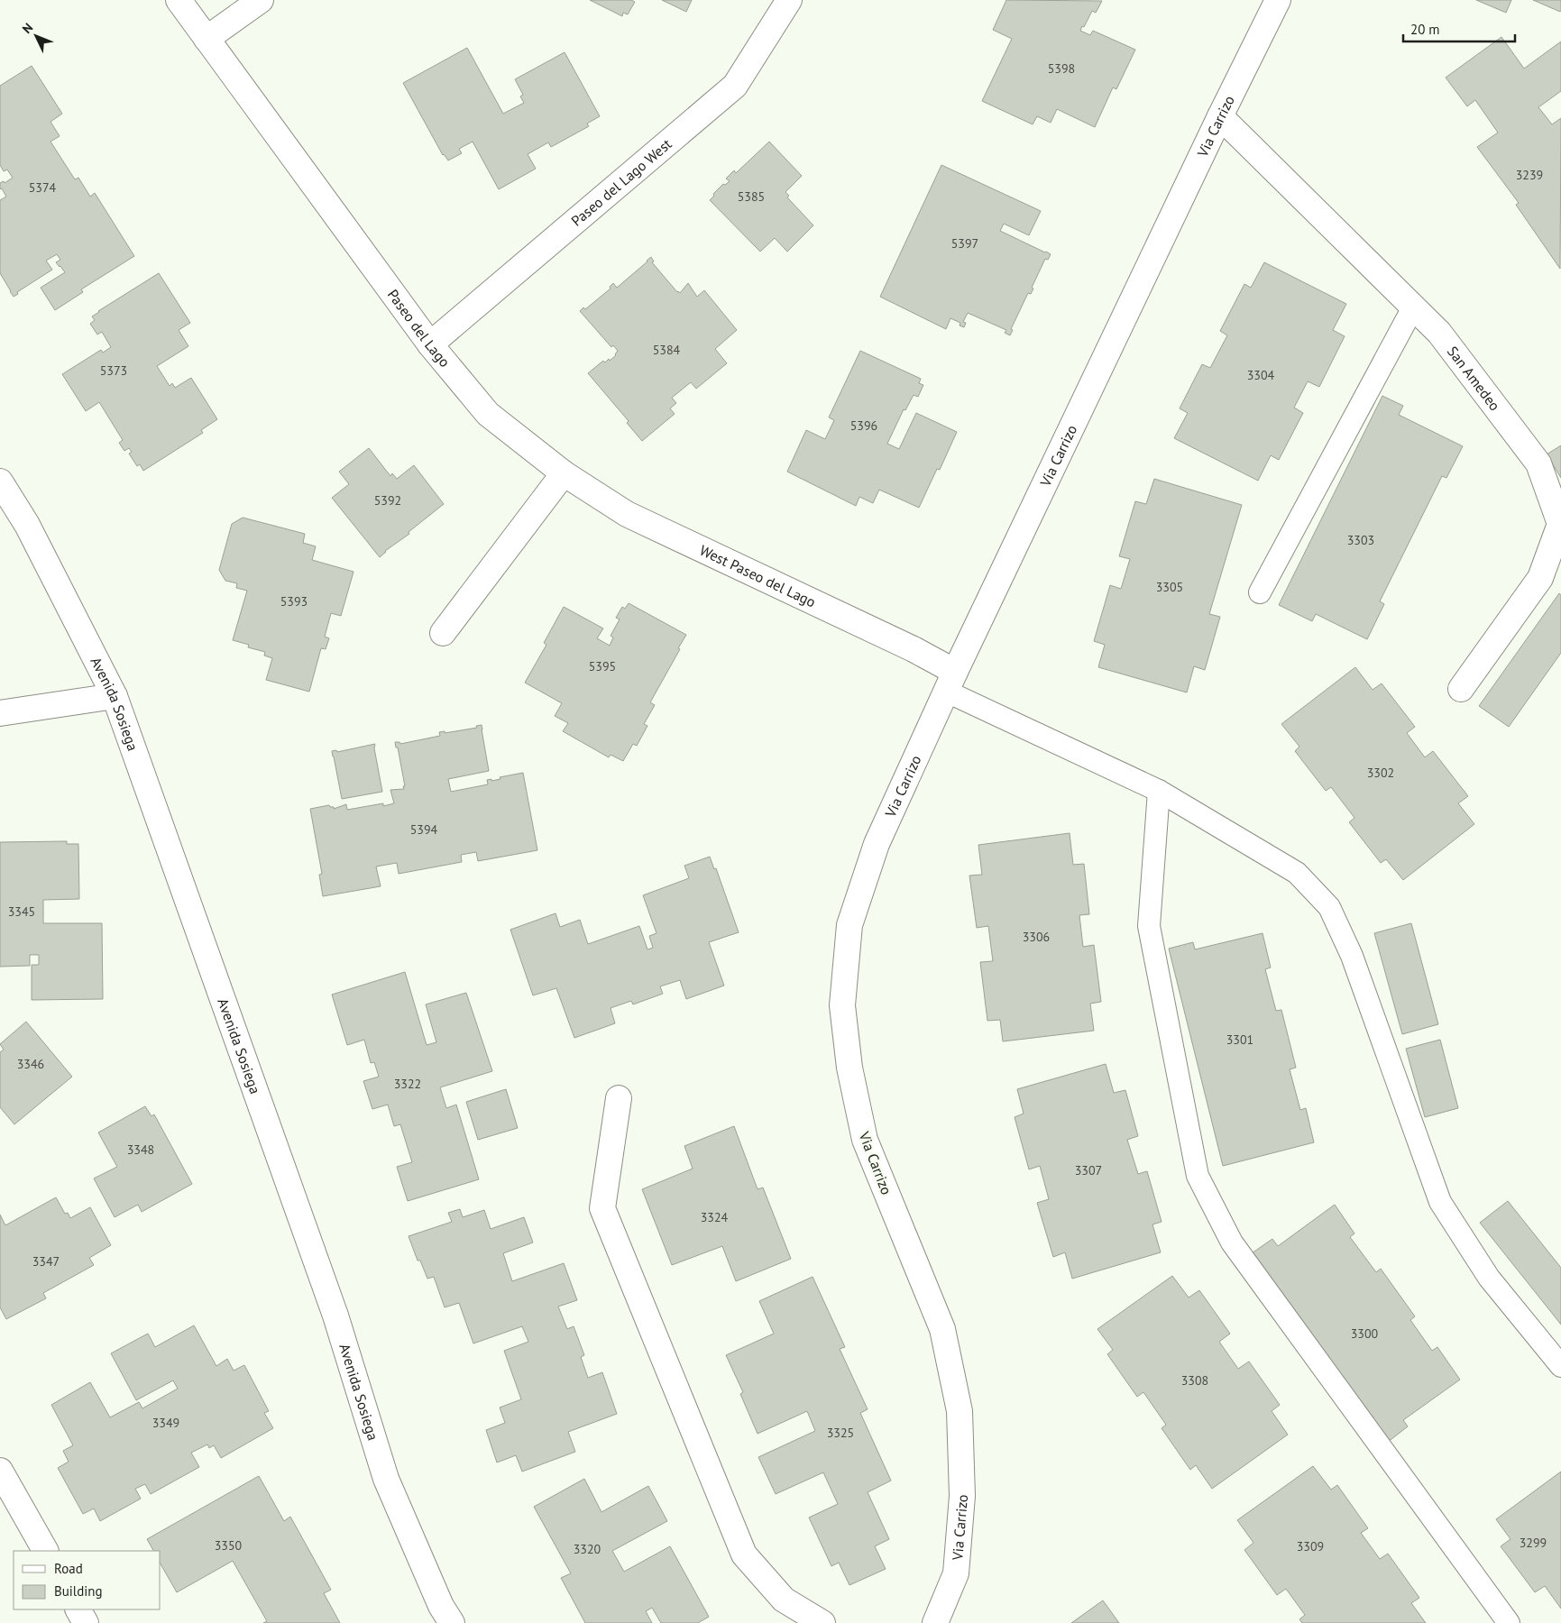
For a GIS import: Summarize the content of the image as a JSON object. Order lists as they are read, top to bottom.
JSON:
{
  "streets": {
    "street": [
      "Via Carrizo",
      "Paseo del Lago West",
      "Paseo del Lago",
      "San Amedeo",
      "West Paseo del Lago",
      "Avenida Sosiega"
    ]
  },
  "crossings": [
    ["Via Carrizo", "San Amedeo"],
    ["Via Carrizo", "West Paseo del Lago"],
    ["Paseo del Lago West", "Paseo del Lago"],
    ["Paseo del Lago", "West Paseo del Lago"]
  ],
  "house_numbers": [
    "5398",
    "3239",
    "5374",
    "5385",
    "5397",
    "5384",
    "5373",
    "3304",
    "5396",
    "5392",
    "3303",
    "3305",
    "5393",
    "5395",
    "3302",
    "5394",
    "3345",
    "3306",
    "3301",
    "3346",
    "3322",
    "3348",
    "3307",
    "3324",
    "3347",
    "3300",
    "3308",
    "3349",
    "3325",
    "3299",
    "3350",
    "3309",
    "3320"
  ],
  "legend": ["Road", "Building"],
  "scale_bar": "20 m",
  "north": "top left"
}
